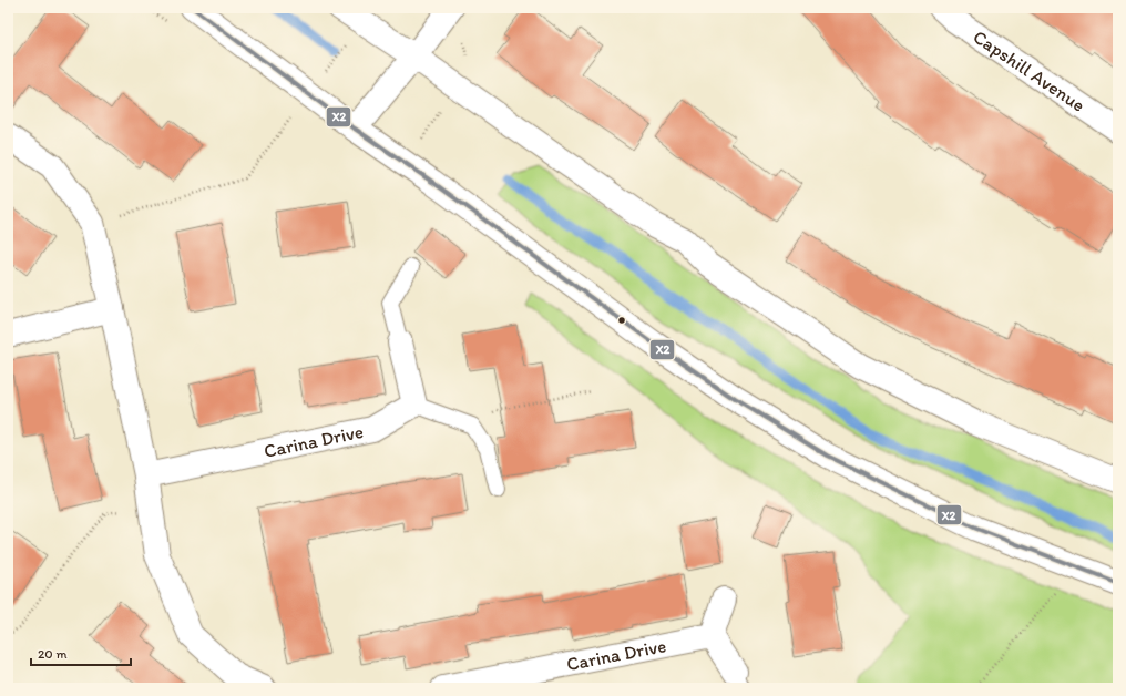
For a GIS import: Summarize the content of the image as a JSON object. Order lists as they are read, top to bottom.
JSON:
{
  "streets": {
    "street": ["Capshill Avenue", "Carina Drive"]
  },
  "lines": ["transit line X2"],
  "scale_bar": "20 m"
}
